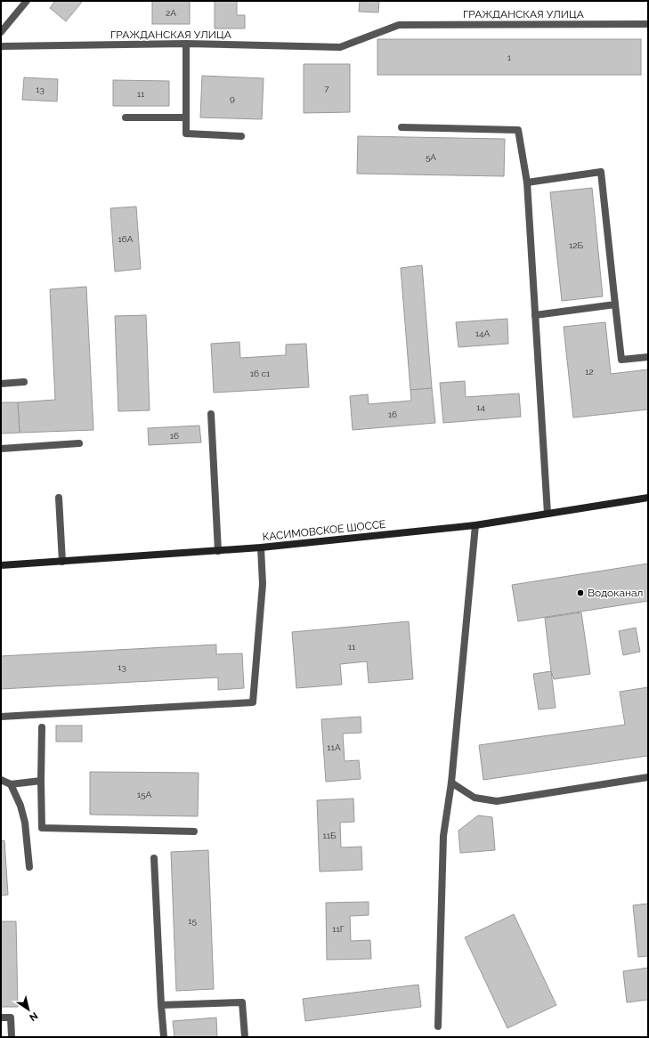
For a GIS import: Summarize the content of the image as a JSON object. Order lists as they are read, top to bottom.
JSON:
{
  "streets": {
    "main road": ["КАСИМОВСКОЕ ШОССЕ"],
    "street": ["ГРАЖДАНСКАЯ УЛИЦА"]
  },
  "places": ["Водоканал"],
  "house_numbers": [
    "2А",
    "1",
    "7",
    "13",
    "11",
    "9",
    "5А",
    "16А",
    "12Б",
    "14А",
    "12",
    "16 с1",
    "14",
    "16",
    "16",
    "11",
    "13",
    "11А",
    "15А",
    "11Б",
    "15",
    "11Г"
  ],
  "north": "bottom right"
}
